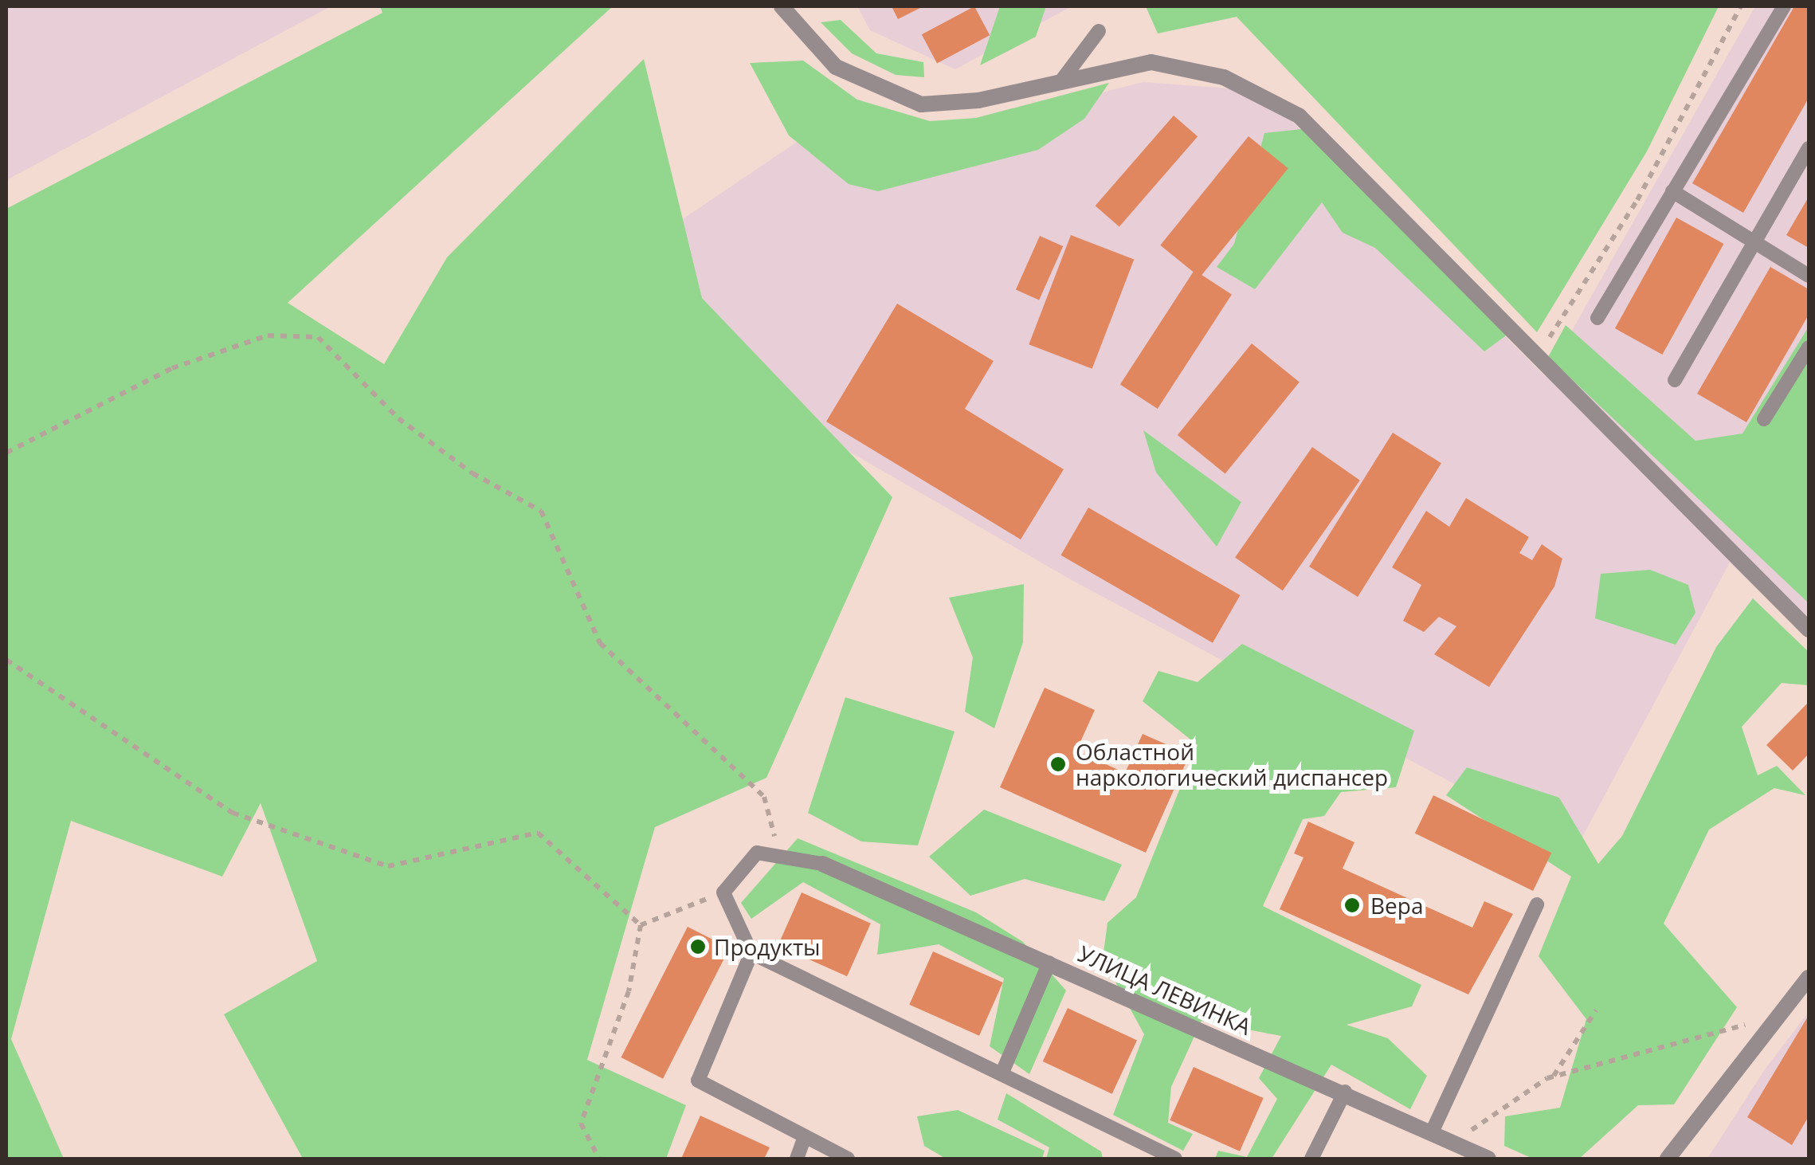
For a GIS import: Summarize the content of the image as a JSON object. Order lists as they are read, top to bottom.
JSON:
{
  "streets": {
    "street": ["УЛИЦА ЛЕВИНКА"]
  },
  "places": ["Областной наркологический диспансер", "Вера", "Продукты"]
}
